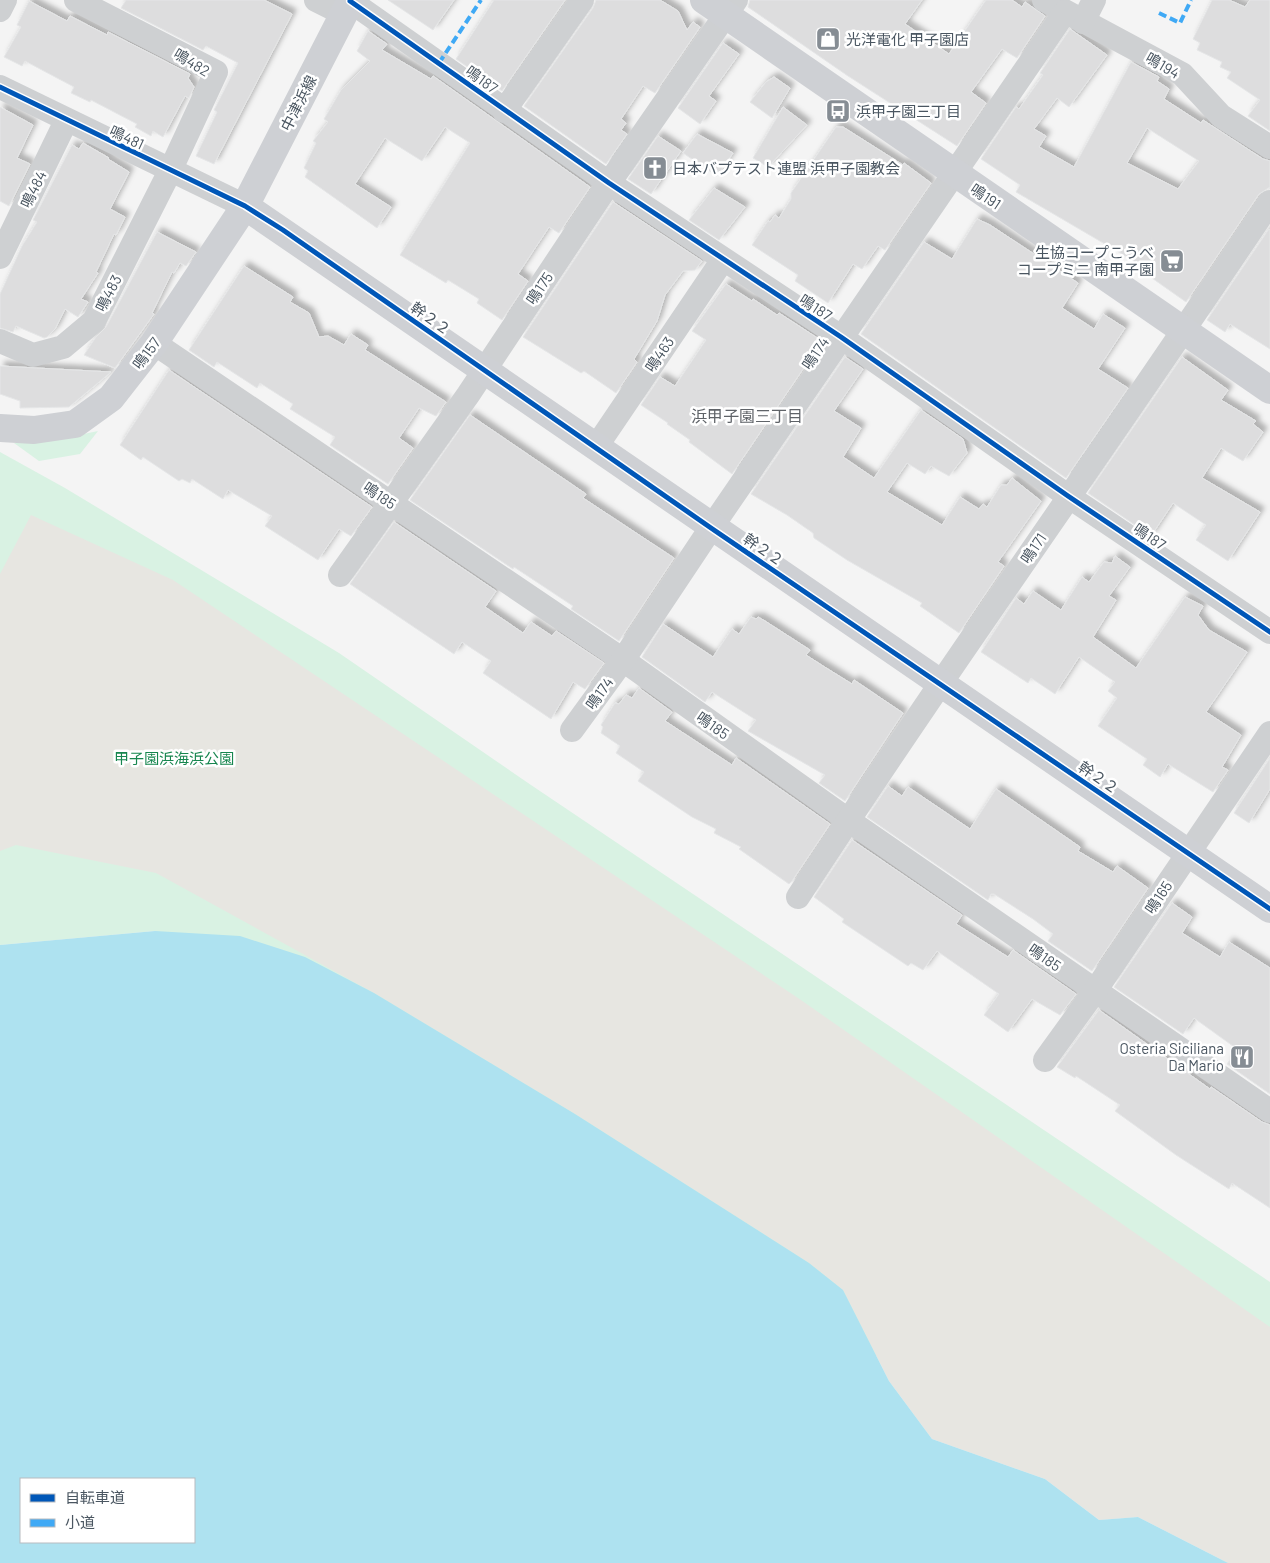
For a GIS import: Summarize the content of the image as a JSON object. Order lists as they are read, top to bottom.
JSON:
{
  "streets": {
    "street": [
      "鳴482",
      "鳴194",
      "鳴187",
      "中津浜線",
      "鳴481",
      "鳴484",
      "鳴191",
      "鳴175",
      "鳴483",
      "幹２２",
      "鳴157",
      "鳴174",
      "鳴463",
      "鳴185",
      "鳴171",
      "鳴165"
    ]
  },
  "crossings": [
    ["鳴482", "鳴481"],
    ["鳴482", "鳴483"],
    ["鳴194", "鳴174"],
    ["鳴187", "中津浜線"],
    ["鳴187", "鳴175"],
    ["鳴187", "鳴174"],
    ["鳴187", "鳴463"],
    ["鳴187", "鳴171"],
    ["中津浜線", "鳴481"],
    ["中津浜線", "幹２２"],
    ["中津浜線", "鳴157"],
    ["鳴481", "鳴484"],
    ["鳴481", "鳴483"],
    ["鳴481", "幹２２"],
    ["鳴481", "鳴157"],
    ["鳴191", "鳴175"],
    ["鳴191", "鳴174"],
    ["鳴191", "鳴171"],
    ["鳴175", "幹２２"],
    ["鳴175", "鳴185"],
    ["幹２２", "鳴157"],
    ["幹２２", "鳴174"],
    ["幹２２", "鳴463"],
    ["幹２２", "鳴171"],
    ["幹２２", "鳴165"],
    ["鳴157", "鳴185"],
    ["鳴174", "鳴185"],
    ["鳴185", "鳴171"],
    ["鳴185", "鳴165"]
  ],
  "districts": ["浜甲子園三丁目"],
  "parks": ["甲子園浜海浜公園"],
  "places": {
    "shop": ["光洋電化 甲子園店"],
    "bus stop": ["浜甲子園三丁目"],
    "church": ["日本バプテスト連盟 浜甲子園教会"],
    "supermarket": ["生協コープこうべ コープミニ 南甲子園"],
    "restaurant": ["Osteria Siciliana Da Mario"]
  },
  "legend": ["自転車道", "小道"]
}
